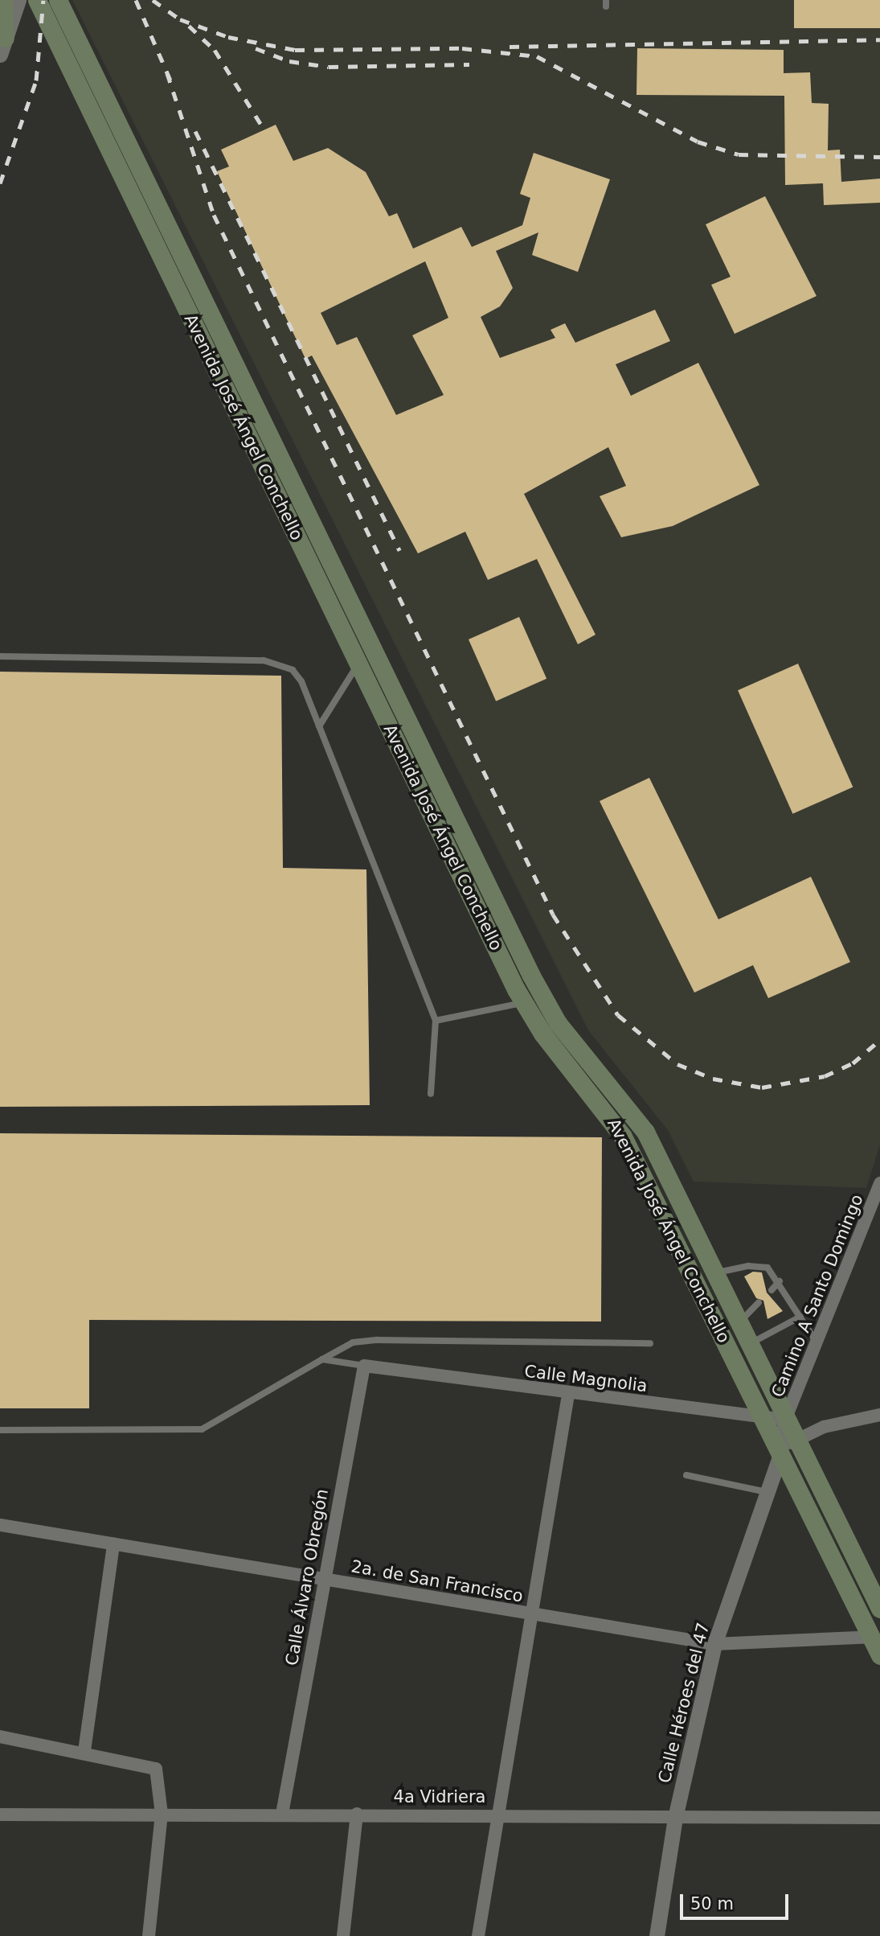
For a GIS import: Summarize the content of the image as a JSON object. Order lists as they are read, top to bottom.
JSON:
{
  "streets": {
    "main road": ["Avenida José Ángel Conchello"],
    "street": [
      "Camino A Santo Domingo",
      "Calle Magnolia",
      "Calle Álvaro Obregón",
      "2a. de San Francisco",
      "Calle Héroes del 47",
      "4a Vidriera"
    ]
  },
  "crossings": [
    ["Avenida José Ángel Conchello", "Camino A Santo Domingo"],
    ["Avenida José Ángel Conchello", "Calle Magnolia"],
    ["Avenida José Ángel Conchello", "2a. de San Francisco"],
    ["Avenida José Ángel Conchello", "Calle Héroes del 47"],
    ["Camino A Santo Domingo", "Calle Magnolia"],
    ["Calle Magnolia", "Calle Álvaro Obregón"],
    ["Calle Álvaro Obregón", "2a. de San Francisco"],
    ["Calle Álvaro Obregón", "4a Vidriera"],
    ["2a. de San Francisco", "Calle Héroes del 47"],
    ["Calle Héroes del 47", "4a Vidriera"]
  ],
  "scale_bar": "50 m"
}
